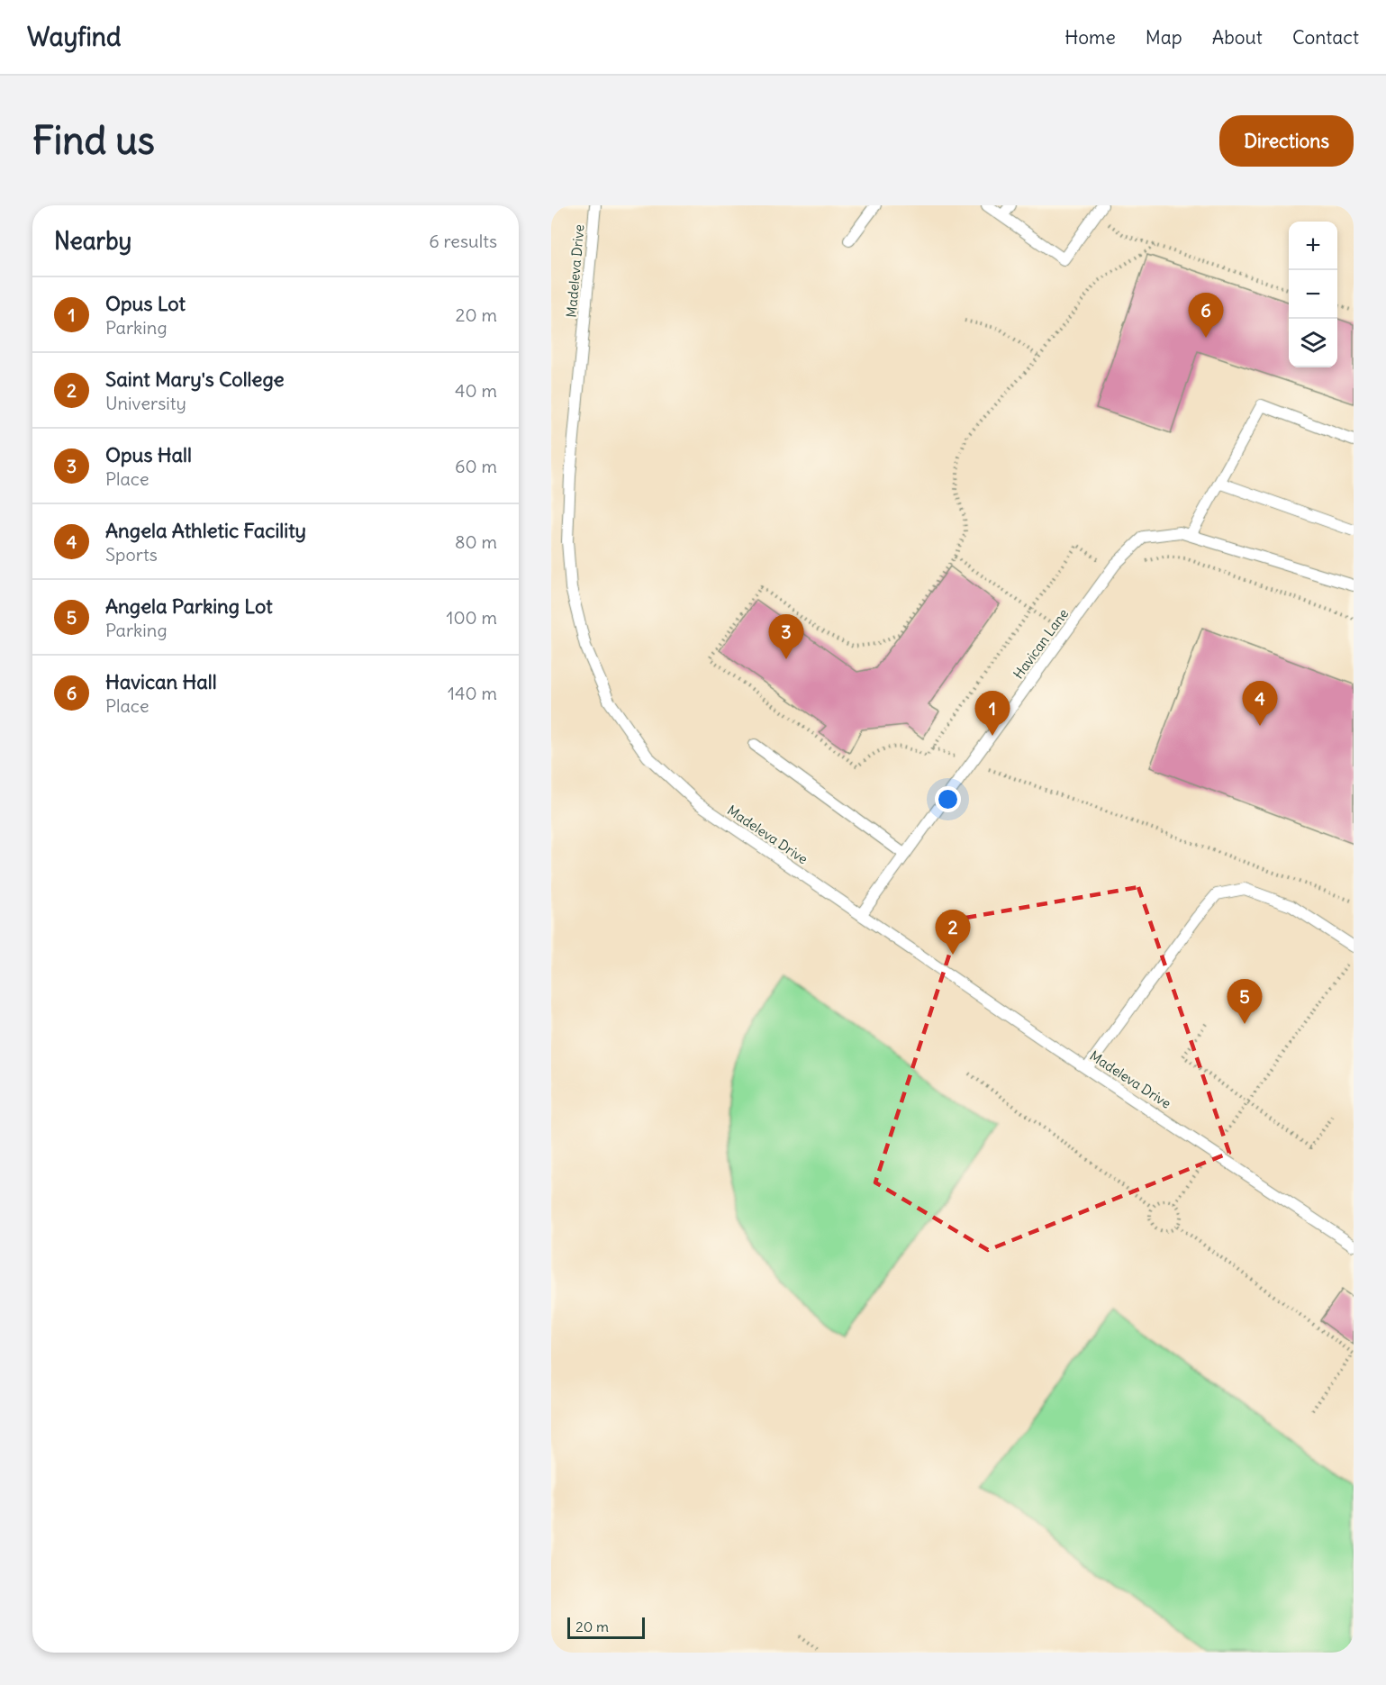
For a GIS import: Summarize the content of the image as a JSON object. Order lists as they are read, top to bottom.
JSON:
{
  "streets": {
    "lane": ["Madeleva Drive", "Havican Lane"]
  },
  "crossings": [
    ["Madeleva Drive", "Havican Lane"]
  ],
  "scale_bar": "20 m",
  "page": {
    "header": "Wayfind",
    "nav": [
      "Home",
      "Map",
      "About",
      "Contact"
    ],
    "buttons": "Directions",
    "title": "Find us",
    "heading": ["Nearby", "6 results"],
    "map_buttons": ["+", "−"],
    "list": [
      {
        "mark": "1",
        "name": "Opus Lot",
        "note": "Parking",
        "value": "20 m"
      },
      {
        "mark": "2",
        "name": "Saint Mary's College",
        "note": "University",
        "value": "40 m"
      },
      {
        "mark": "3",
        "name": "Opus Hall",
        "note": "Place",
        "value": "60 m"
      },
      {
        "mark": "4",
        "name": "Angela Athletic Facility",
        "note": "Sports",
        "value": "80 m"
      },
      {
        "mark": "5",
        "name": "Angela Parking Lot",
        "note": "Parking",
        "value": "100 m"
      },
      {
        "mark": "6",
        "name": "Havican Hall",
        "note": "Place",
        "value": "140 m"
      }
    ],
    "pins": [
      "6",
      "3",
      "4",
      "1",
      "2",
      "5"
    ],
    "scale": "20 m"
  }
}
